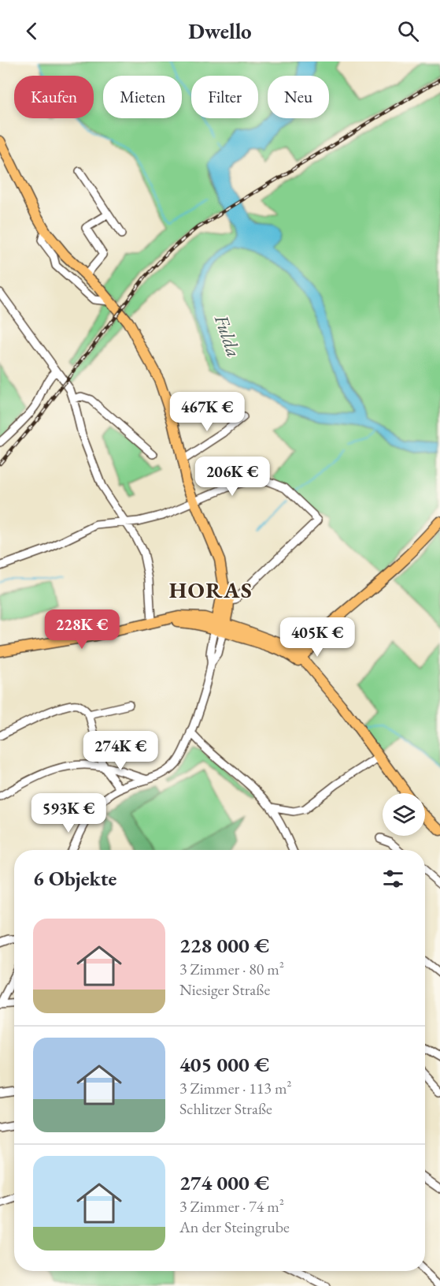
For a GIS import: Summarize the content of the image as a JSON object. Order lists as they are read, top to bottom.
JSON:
{
  "districts": ["HORAS"],
  "water": ["Fulda"],
  "page": {
    "header": "Dwello",
    "chip": [
      "Kaufen",
      "Mieten",
      "Filter",
      "Neu"
    ],
    "price": [
      "467K €",
      "206K €",
      "228K €",
      "405K €",
      "274K €",
      "593K €"
    ],
    "heading": "6 Objekte",
    "list": [
      {
        "name": "228 000 €",
        "note": "3 Zimmer · 80 m² · Niesiger Straße"
      },
      {
        "name": "405 000 €",
        "note": "3 Zimmer · 113 m² · Schlitzer Straße"
      },
      {
        "name": "274 000 €",
        "note": "3 Zimmer · 74 m² · An der Steingrube"
      }
    ]
  }
}
